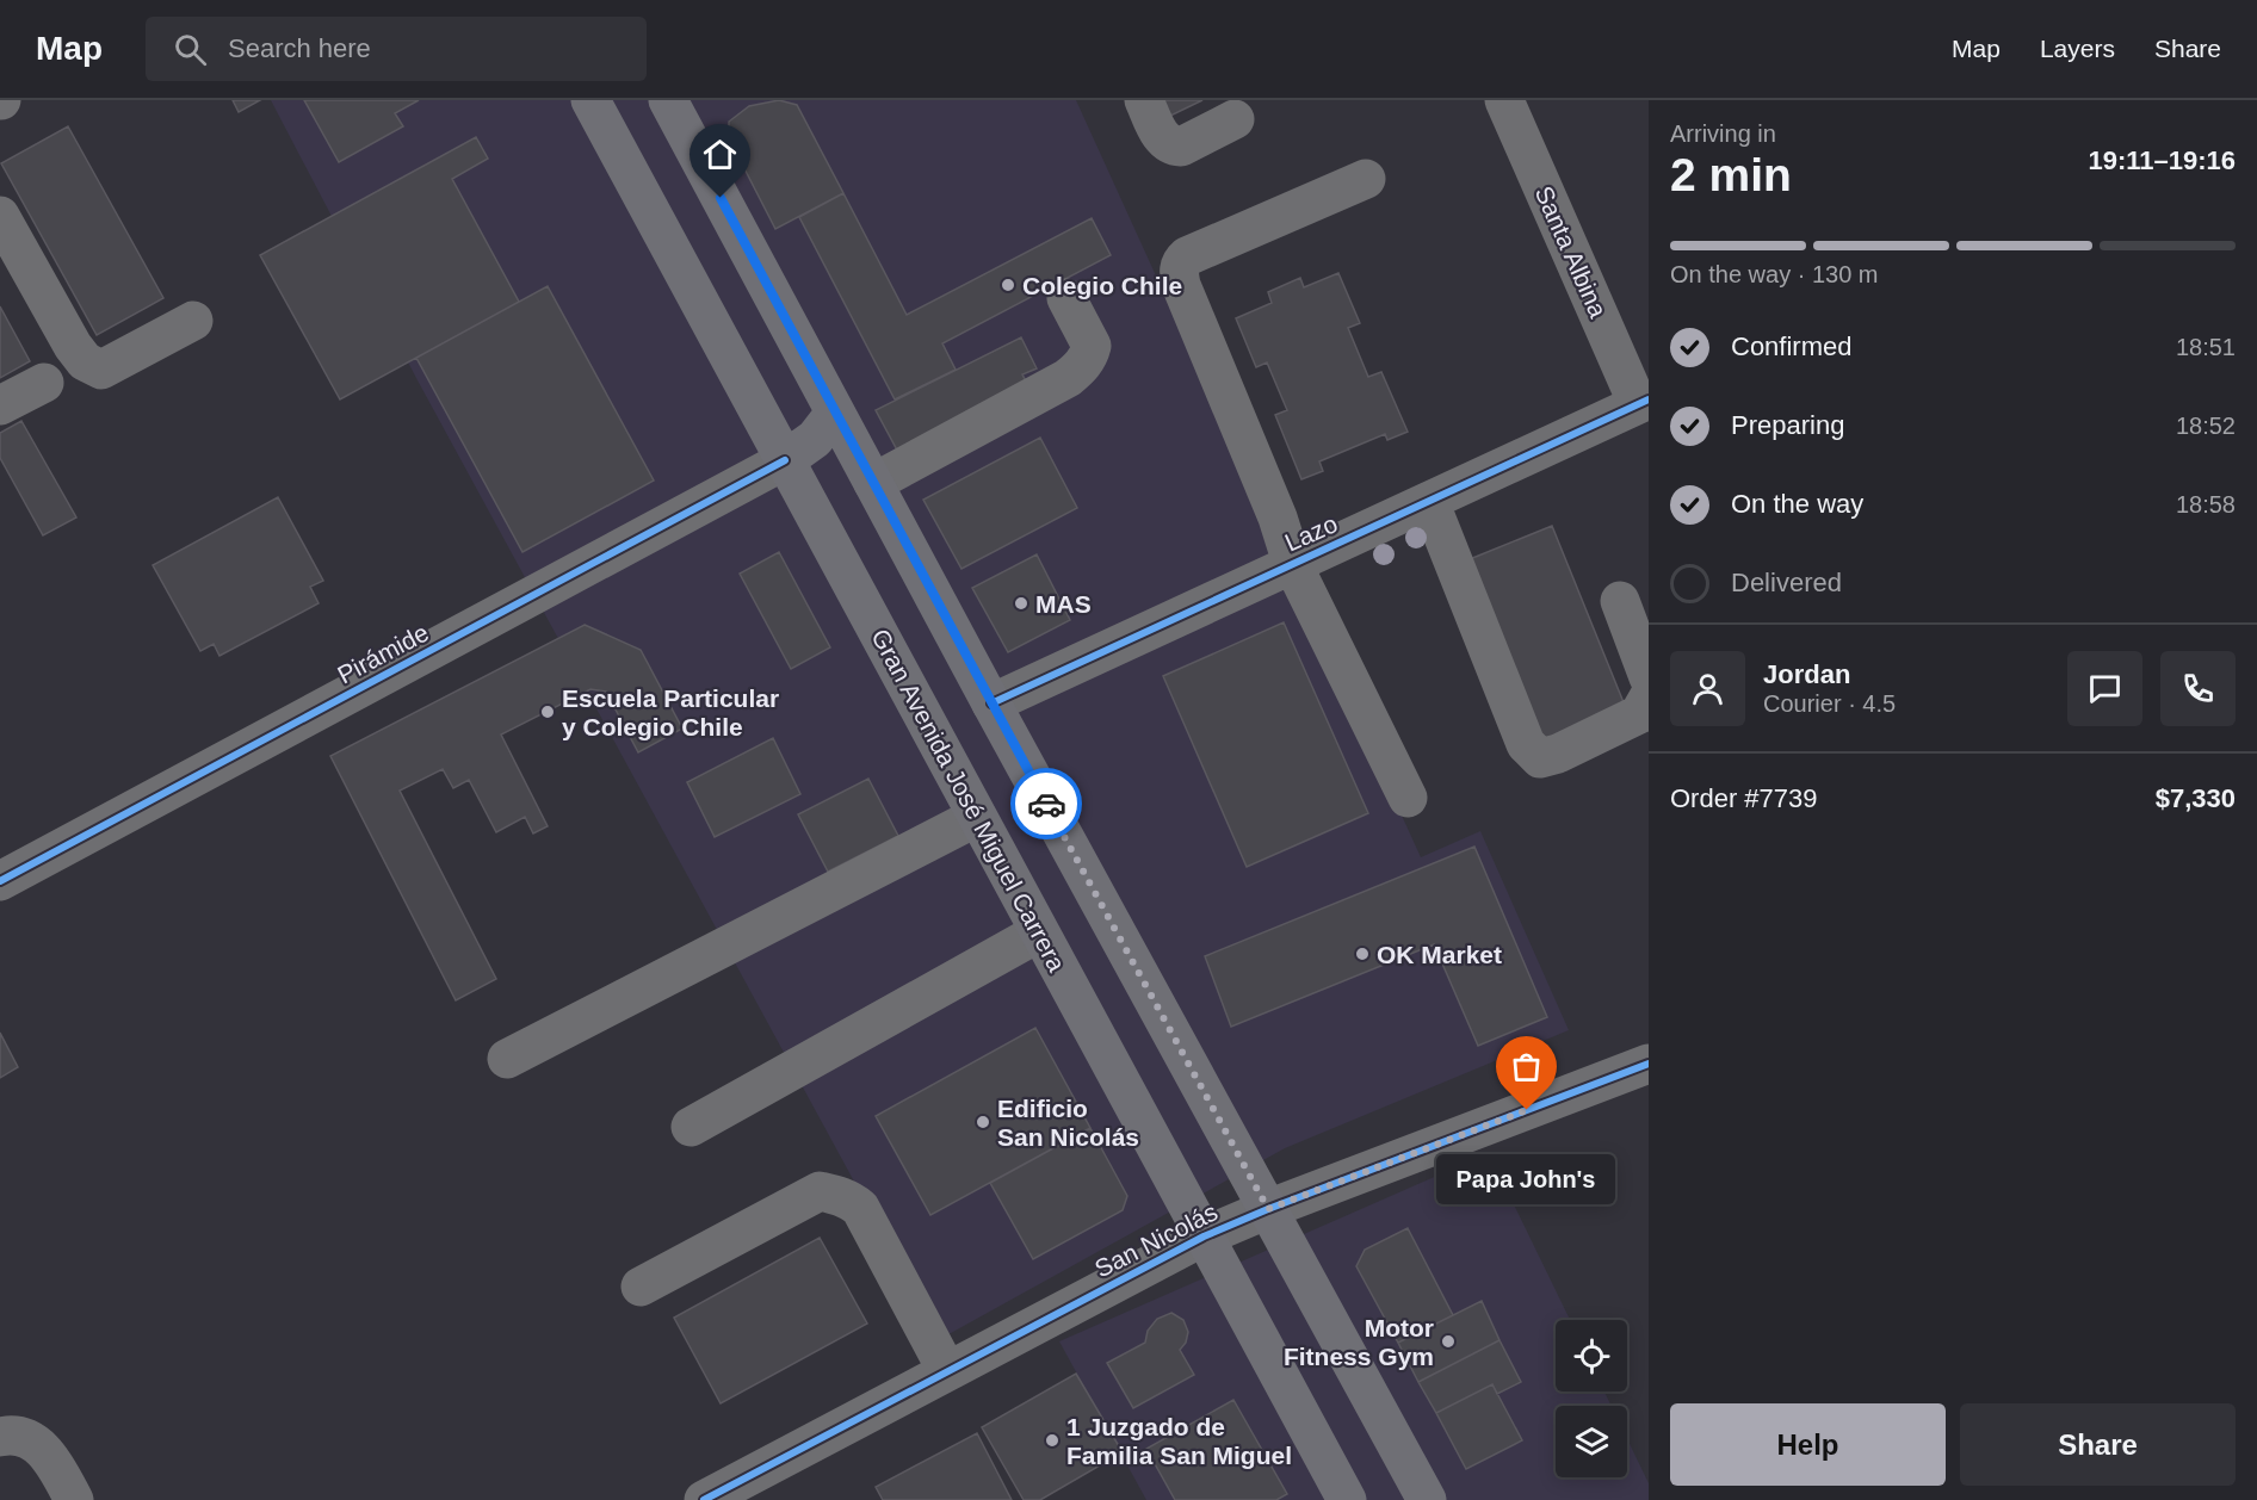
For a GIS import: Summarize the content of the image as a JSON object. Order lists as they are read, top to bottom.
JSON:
{
  "streets": {
    "main road": ["Gran Avenida José Miguel Carrera"],
    "street": [
      "Santa Albina",
      "Lazo",
      "Pirámide",
      "San Nicolás"
    ]
  },
  "crossings": [
    ["Santa Albina", "Lazo"],
    ["Pirámide", "Gran Avenida José Miguel Carrera"],
    ["Gran Avenida José Miguel Carrera", "San Nicolás"]
  ],
  "places": [
    "Colegio Chile",
    "MAS",
    "Escuela Particular y Colegio Chile",
    "OK Market",
    "Papa John's",
    "Edificio San Nicolás",
    "Motor Fitness Gym",
    "1 Juzgado de Familia San Miguel"
  ],
  "page": {
    "header": "Map",
    "search": "Search here",
    "nav": ["Map", "Layers", "Share"],
    "heading": ["2 min", "Arriving in", "19:11–19:16"],
    "panel": [
      "Jordan",
      "Courier · 4.5",
      "Order #7739",
      "$7,330"
    ],
    "bar": "On the way · 130 m",
    "list": [
      ["Confirmed", "18:51"],
      ["Preparing", "18:52"],
      ["On the way", "18:58"],
      "Delivered"
    ],
    "bubble": "Papa John's",
    "buttons": ["Help", "Share"]
  }
}
